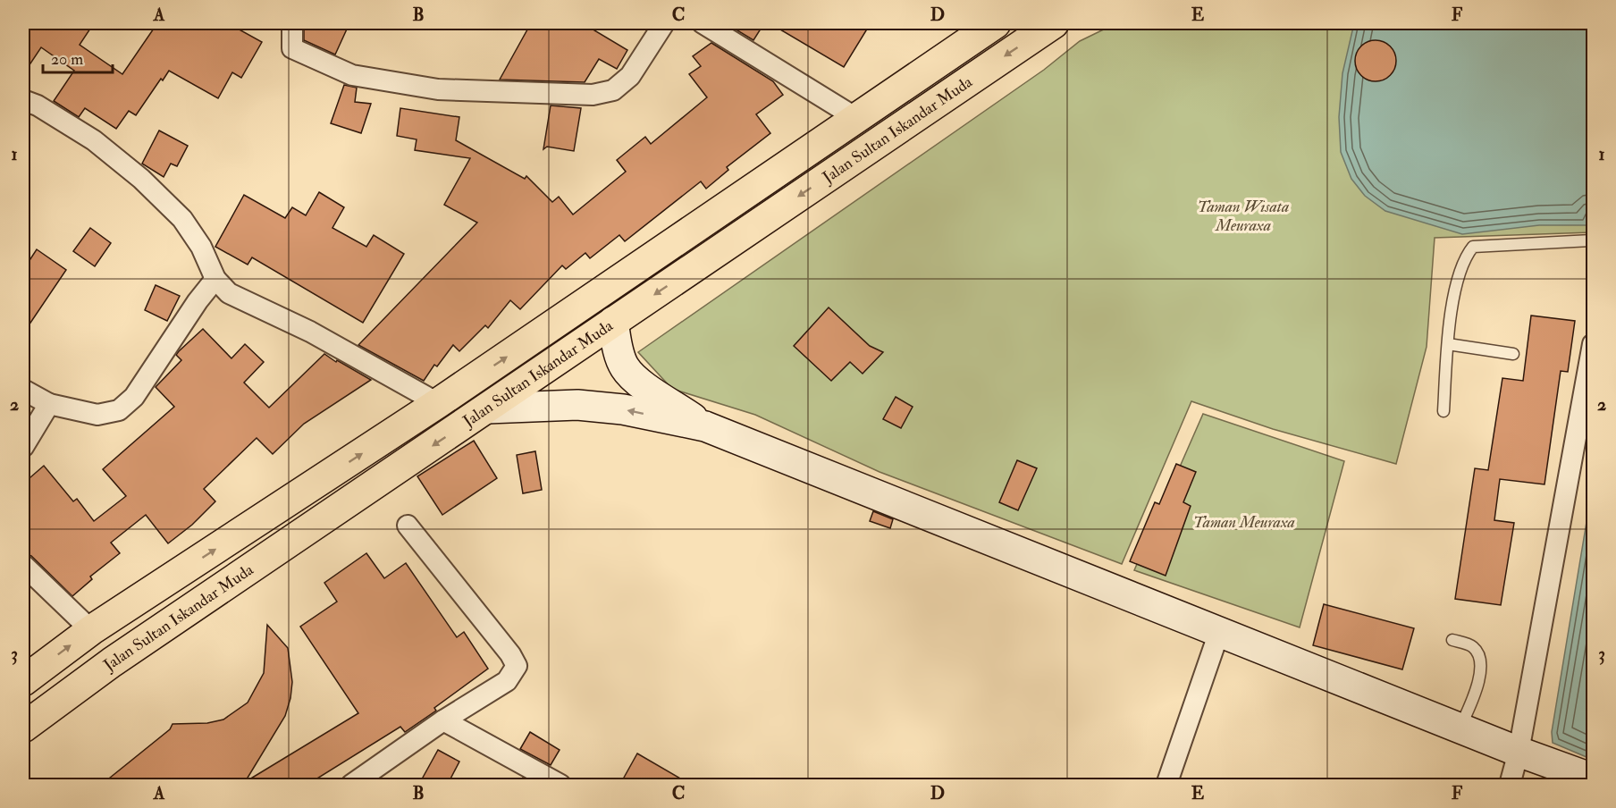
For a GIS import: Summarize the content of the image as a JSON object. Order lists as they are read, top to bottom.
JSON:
{
  "streets": {
    "highway": ["Jalan Sultan Iskandar Muda"]
  },
  "parks": ["Taman Wisata Meuraxa", "Taman Meuraxa"],
  "scale_bar": "20 m",
  "grid": {
    "columns": [
      "A",
      "B",
      "C",
      "D",
      "E",
      "F"
    ],
    "rows": ["1", "2", "3"]
  }
}
